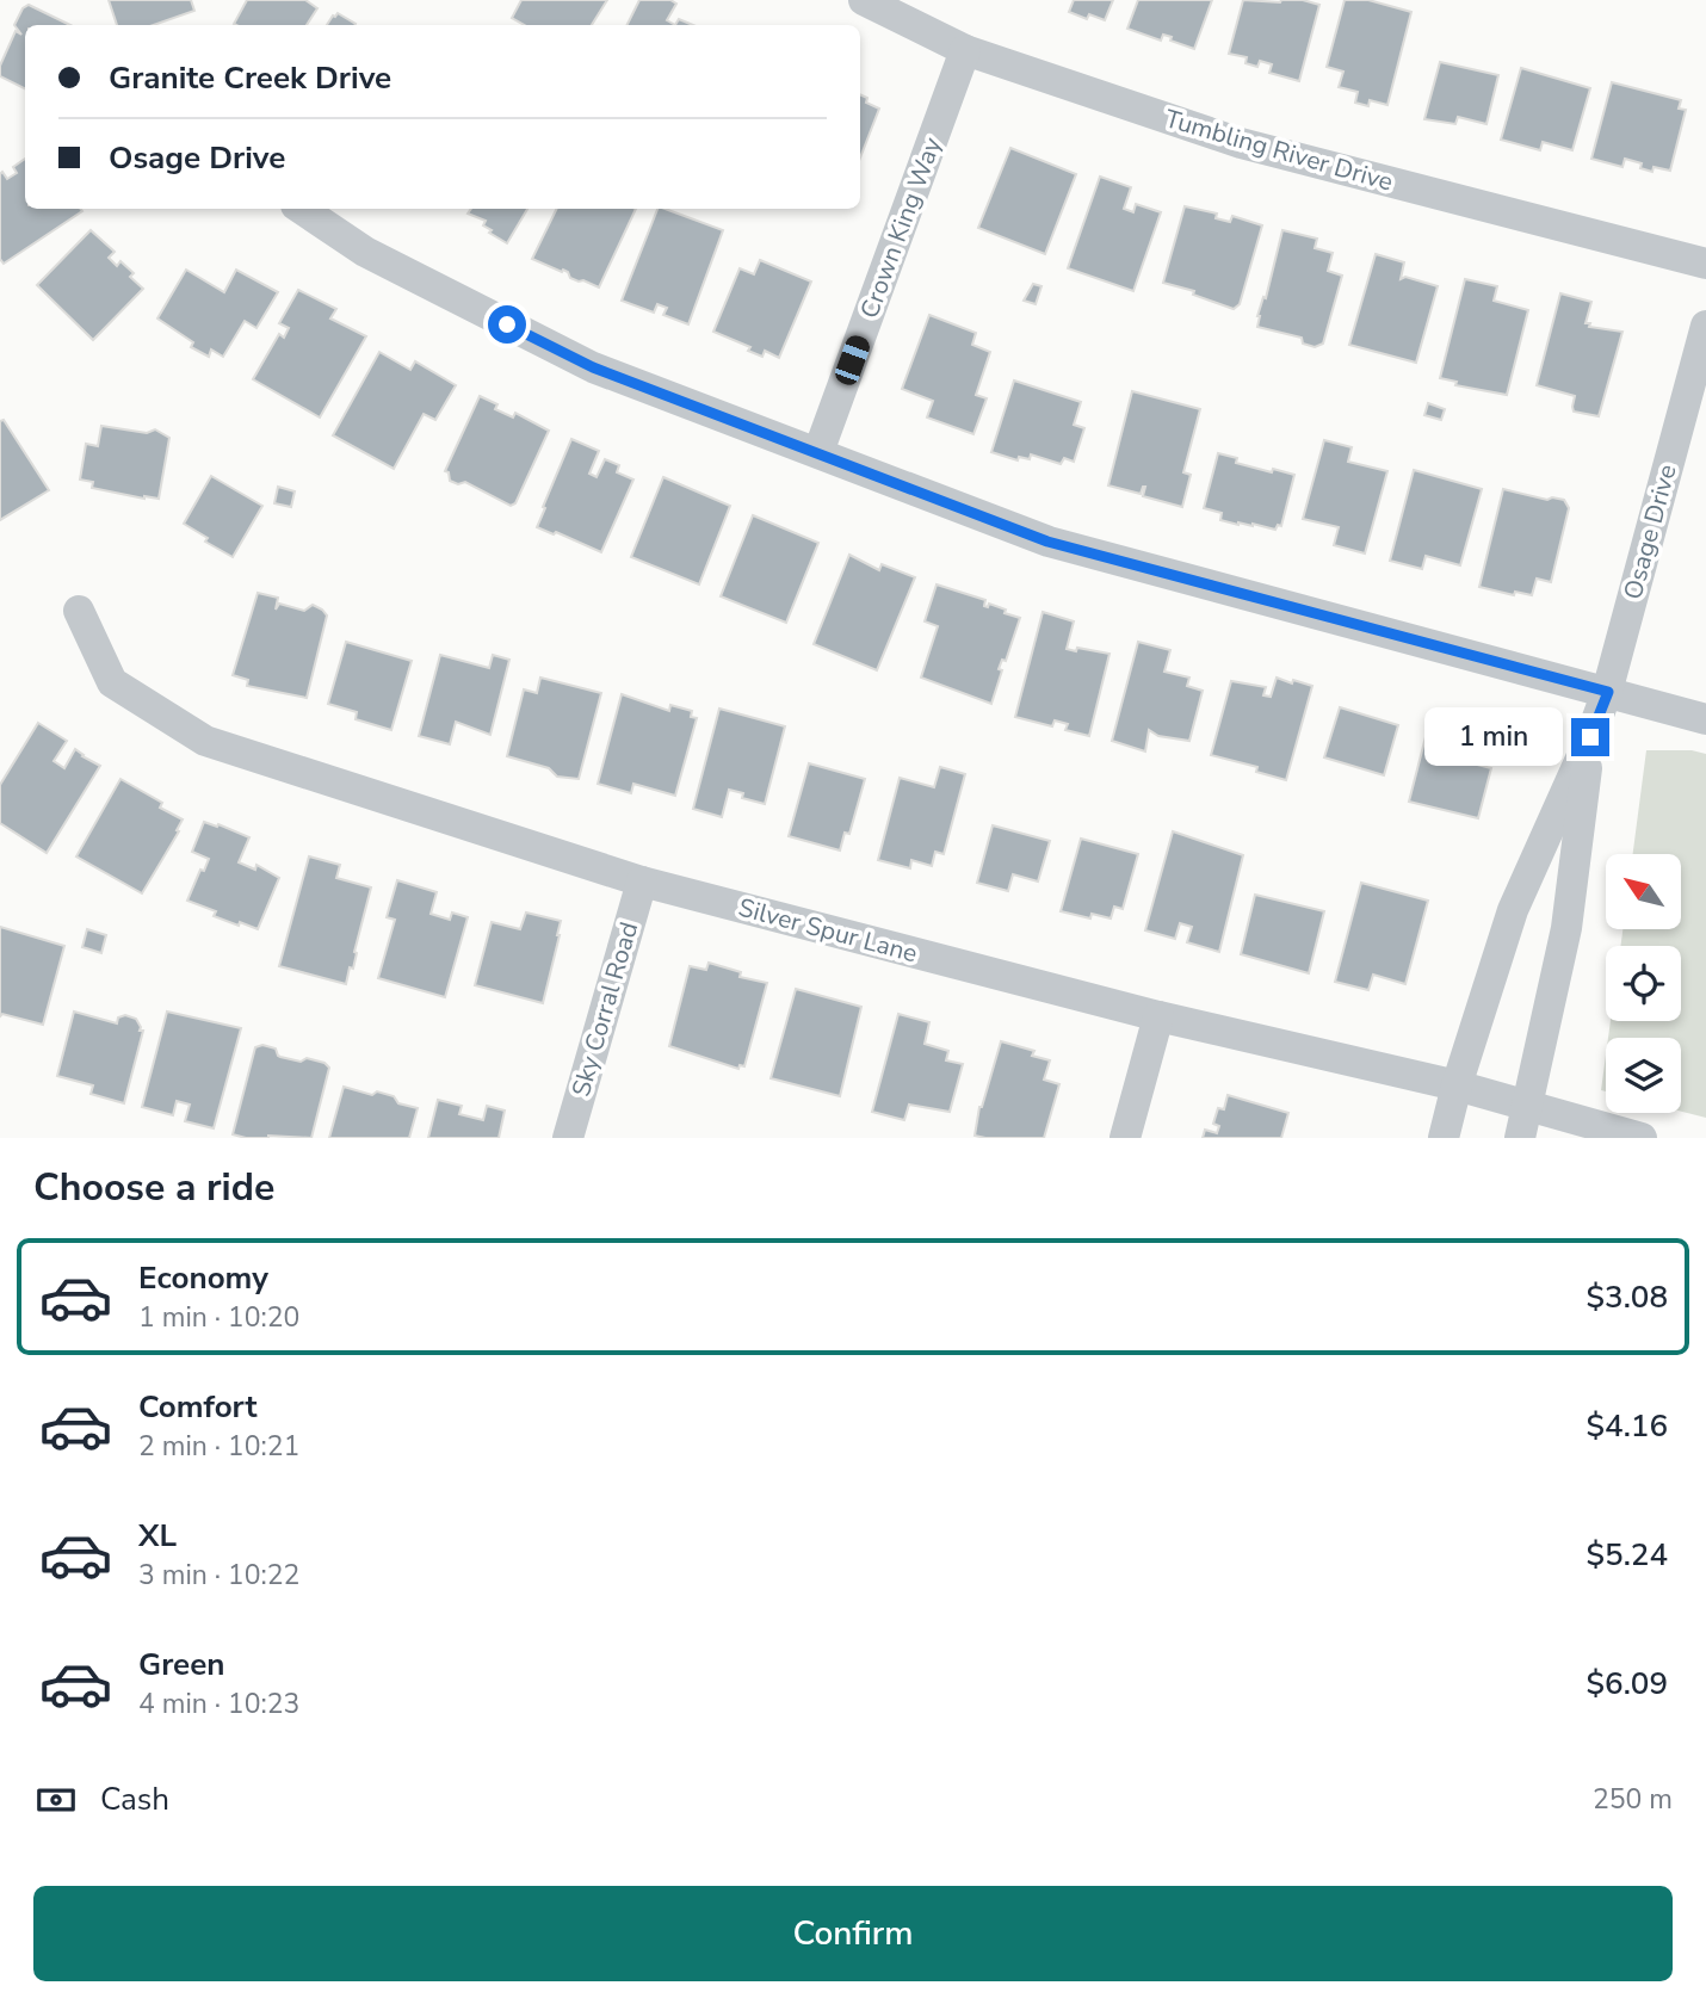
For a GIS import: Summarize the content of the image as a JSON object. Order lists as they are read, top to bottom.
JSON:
{
  "streets": {
    "street": [
      "Tumbling River Drive",
      "Crown King Way",
      "Osage Drive",
      "Silver Spur Lane",
      "Sky Corral Road"
    ]
  },
  "crossings": [
    ["Tumbling River Drive", "Crown King Way"],
    ["Osage Drive", "Silver Spur Lane"],
    ["Silver Spur Lane", "Sky Corral Road"]
  ],
  "north": "top left",
  "page": {
    "banner": ["Granite Creek Drive", "Osage Drive"],
    "bubble": "1 min",
    "heading": "Choose a ride",
    "list": [
      {
        "name": "Economy",
        "note": "1 min · 10:20",
        "value": "$3.08"
      },
      {
        "name": "Comfort",
        "note": "2 min · 10:21",
        "value": "$4.16"
      },
      {
        "name": "XL",
        "note": "3 min · 10:22",
        "value": "$5.24"
      },
      {
        "name": "Green",
        "note": "4 min · 10:23",
        "value": "$6.09"
      }
    ],
    "pay": ["Cash", "250 m"],
    "buttons": "Confirm"
  }
}
